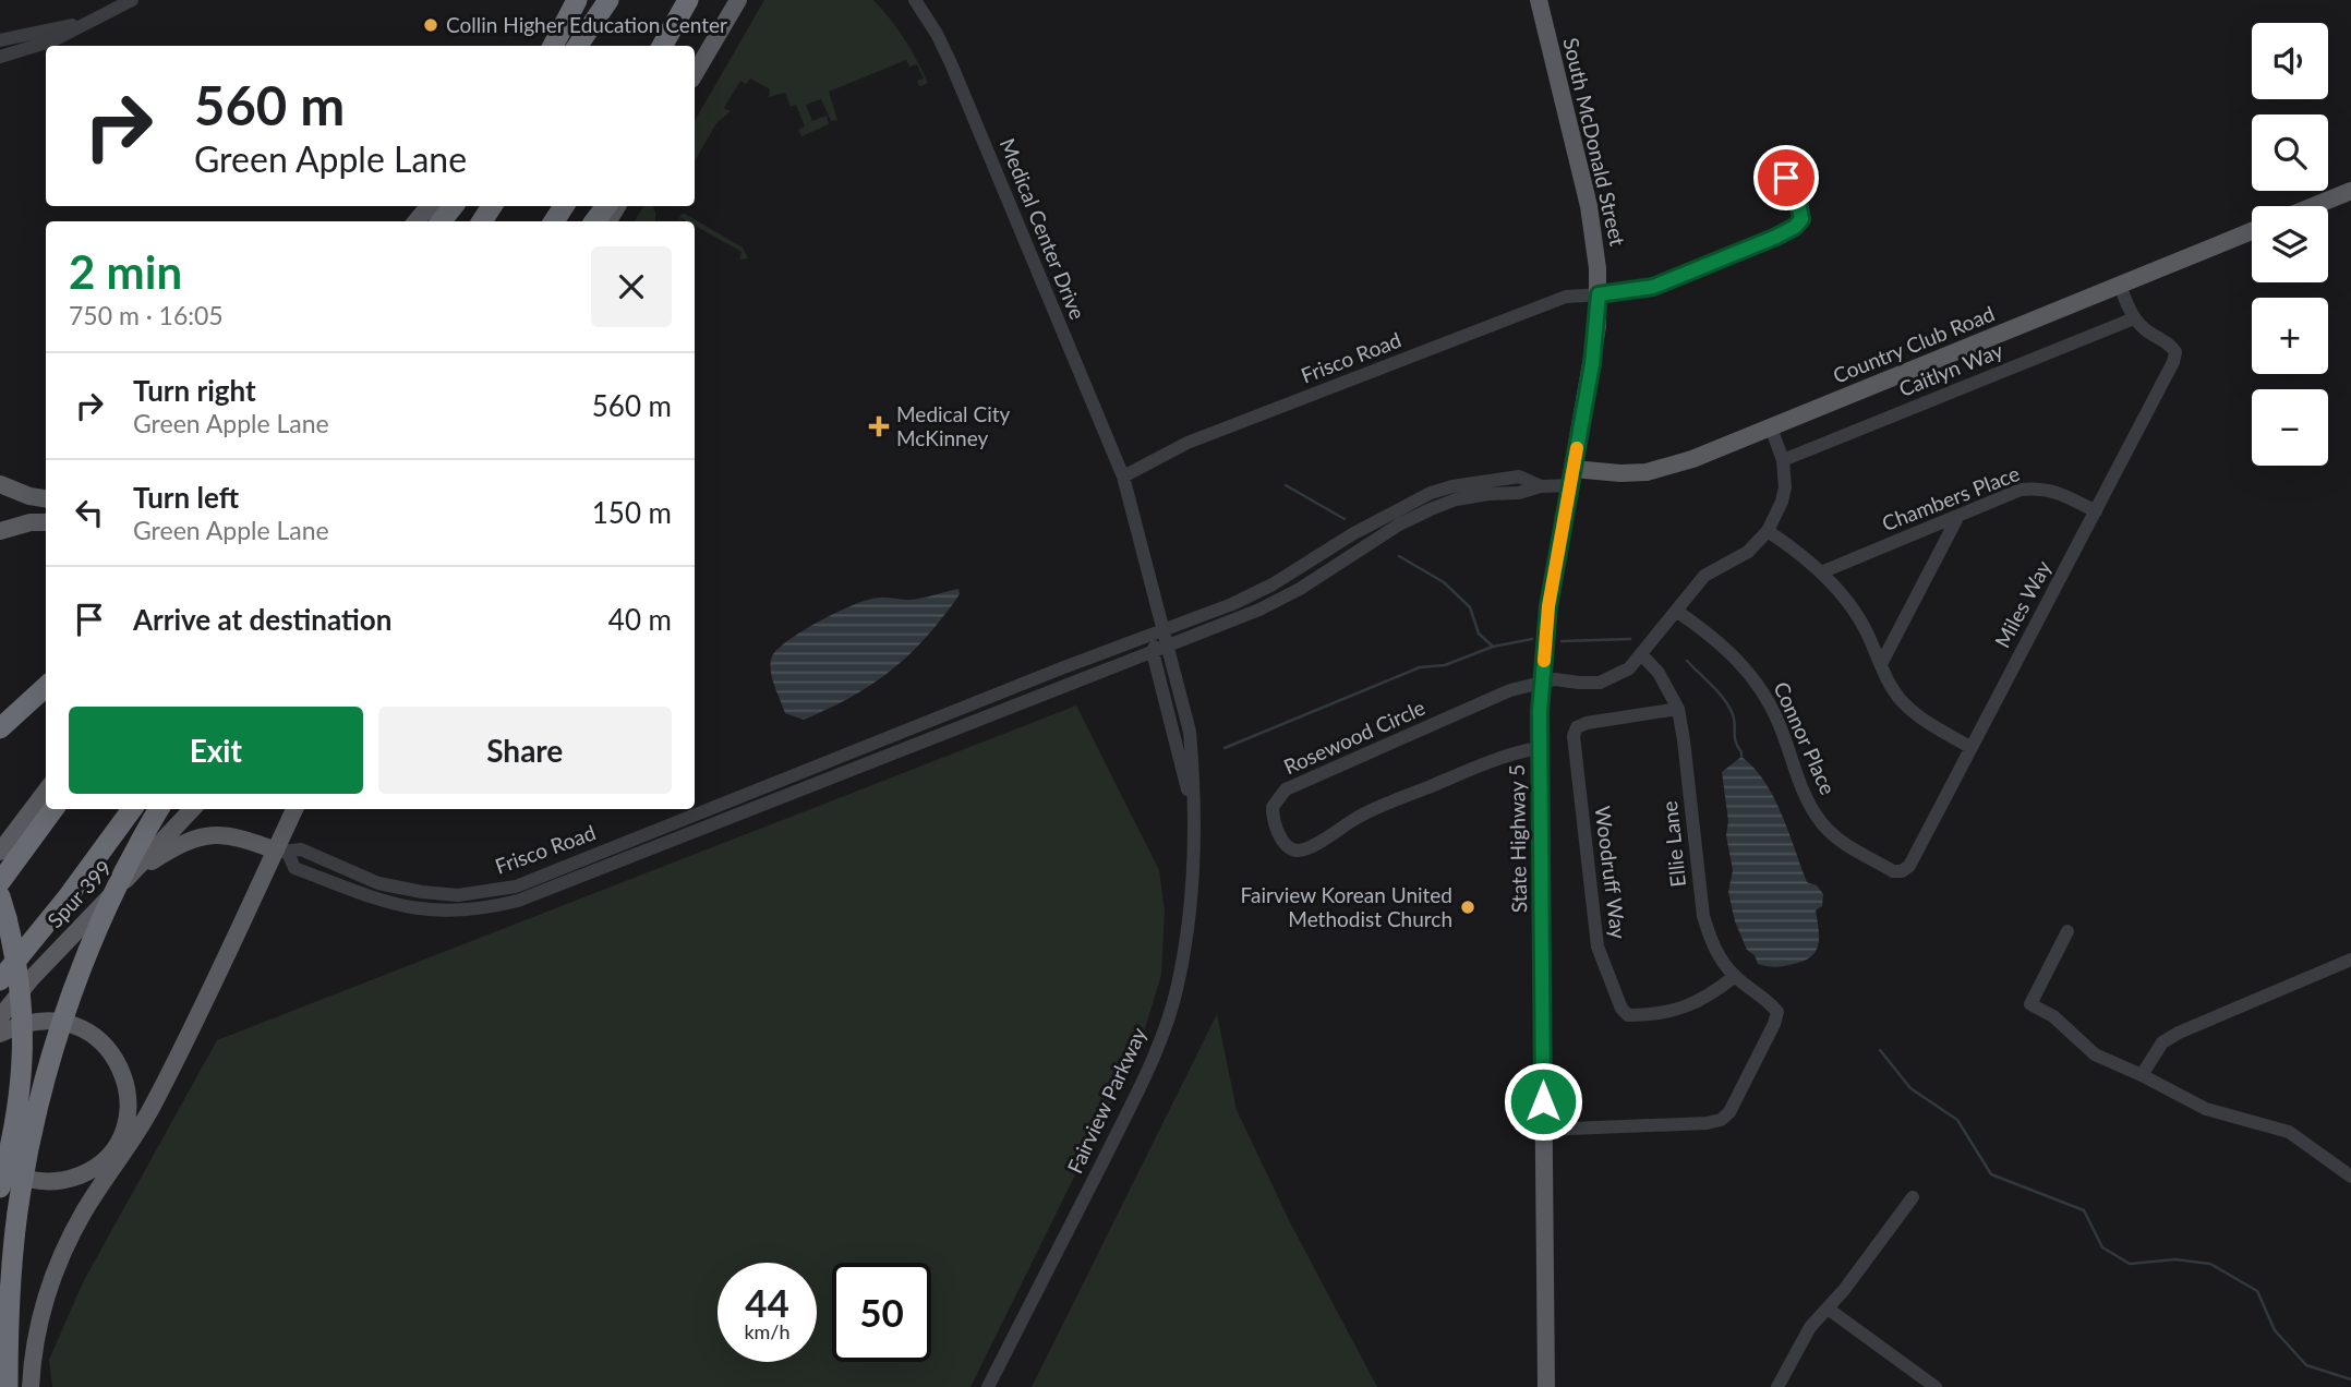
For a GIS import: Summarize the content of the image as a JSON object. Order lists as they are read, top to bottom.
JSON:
{
  "streets": {
    "main road": [
      "South McDonald Street",
      "Country Club Road",
      "State Highway 5",
      "Spur 399"
    ],
    "street": [
      "Medical Center Drive",
      "Frisco Road",
      "Caitlyn Way",
      "Chambers Place",
      "Miles Way",
      "Rosewood Circle",
      "Connor Place",
      "Ellie Lane",
      "Woodruff Way",
      "Fairview Parkway"
    ]
  },
  "crossings": [
    ["South McDonald Street", "Frisco Road"],
    ["South McDonald Street", "State Highway 5"],
    ["Medical Center Drive", "Frisco Road"],
    ["Medical Center Drive", "Fairview Parkway"],
    ["Country Club Road", "State Highway 5"],
    ["Frisco Road", "State Highway 5"],
    ["Frisco Road", "Fairview Parkway"],
    ["Caitlyn Way", "Miles Way"],
    ["Chambers Place", "Miles Way"],
    ["Miles Way", "Connor Place"],
    ["Rosewood Circle", "State Highway 5"],
    ["State Highway 5", "Ellie Lane"],
    ["Ellie Lane", "Woodruff Way"]
  ],
  "places": {
    "other": ["Collin Higher Education Center", "Fairview Korean United Methodist Church"],
    "health": ["Medical City McKinney"]
  },
  "page": {
    "map_buttons": ["+", "−"],
    "turn": ["560 m", "Green Apple Lane"],
    "heading": ["2 min", "750 m · 16:05"],
    "list": [
      {
        "name": "Turn right",
        "note": "Green Apple Lane",
        "value": "560 m"
      },
      {
        "name": "Turn left",
        "note": "Green Apple Lane",
        "value": "150 m"
      },
      {
        "name": "Arrive at destination",
        "value": "40 m"
      }
    ],
    "buttons": ["Exit", "Share"],
    "speed": "44 km/h",
    "limit": "50"
  }
}
